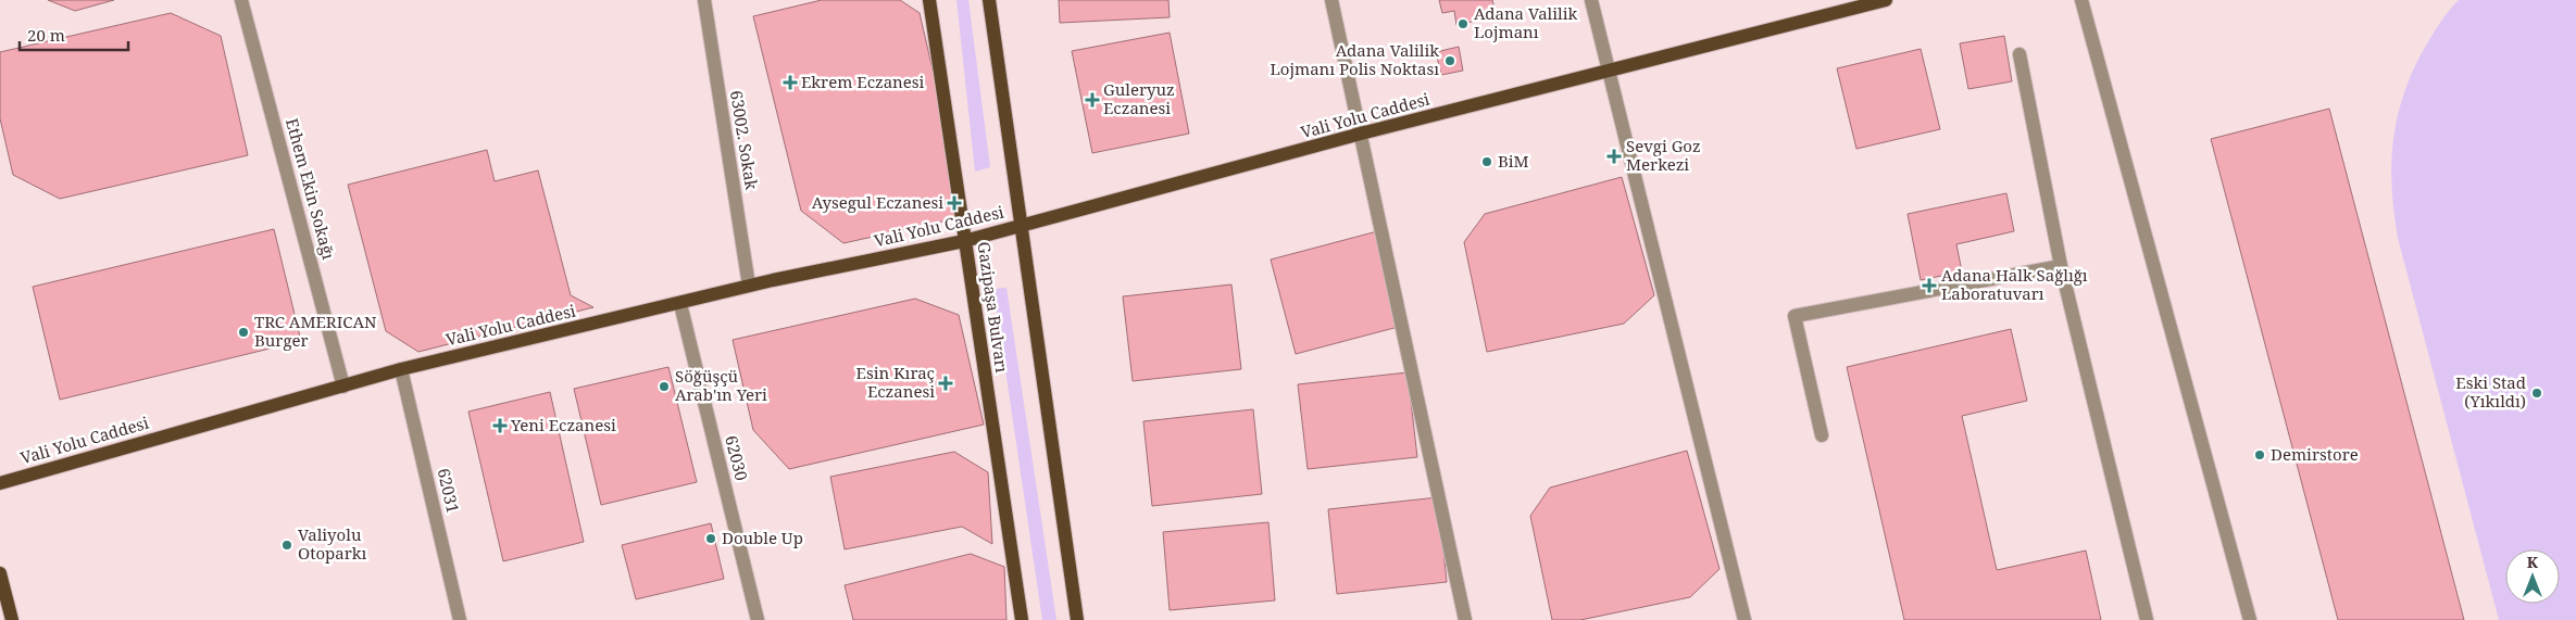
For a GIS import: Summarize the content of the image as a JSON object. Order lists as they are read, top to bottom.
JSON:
{
  "streets": {
    "main road": ["Vali Yolu Caddesi", "Gazipaşa Bulvarı"],
    "street": [
      "63002. Sokak",
      "Ethem Ekin Sokağı",
      "62030",
      "62031"
    ]
  },
  "crossings": [
    ["Vali Yolu Caddesi", "63002. Sokak"],
    ["Vali Yolu Caddesi", "Ethem Ekin Sokağı"],
    ["Vali Yolu Caddesi", "Gazipaşa Bulvarı"],
    ["Vali Yolu Caddesi", "62030"],
    ["Vali Yolu Caddesi", "62031"]
  ],
  "places": {
    "other": [
      "Adana Valilik Lojmanı",
      "Adana Valilik Lojmanı Polis Noktası",
      "BiM",
      "TRC AMERICAN Burger",
      "Söğüşçü Arab'ın Yeri",
      "Eski Stad (Yıkıldı)",
      "Demirstore",
      "Double Up",
      "Valiyolu Otoparkı"
    ],
    "health": [
      "Ekrem Eczanesi",
      "Guleryuz Eczanesi",
      "Sevgi Goz Merkezi",
      "Aysegul Eczanesi",
      "Adana Halk Sağlığı Laboratuvarı",
      "Esin Kıraç Eczanesi",
      "Yeni Eczanesi"
    ]
  },
  "scale_bar": "20 m",
  "north": "top"
}
